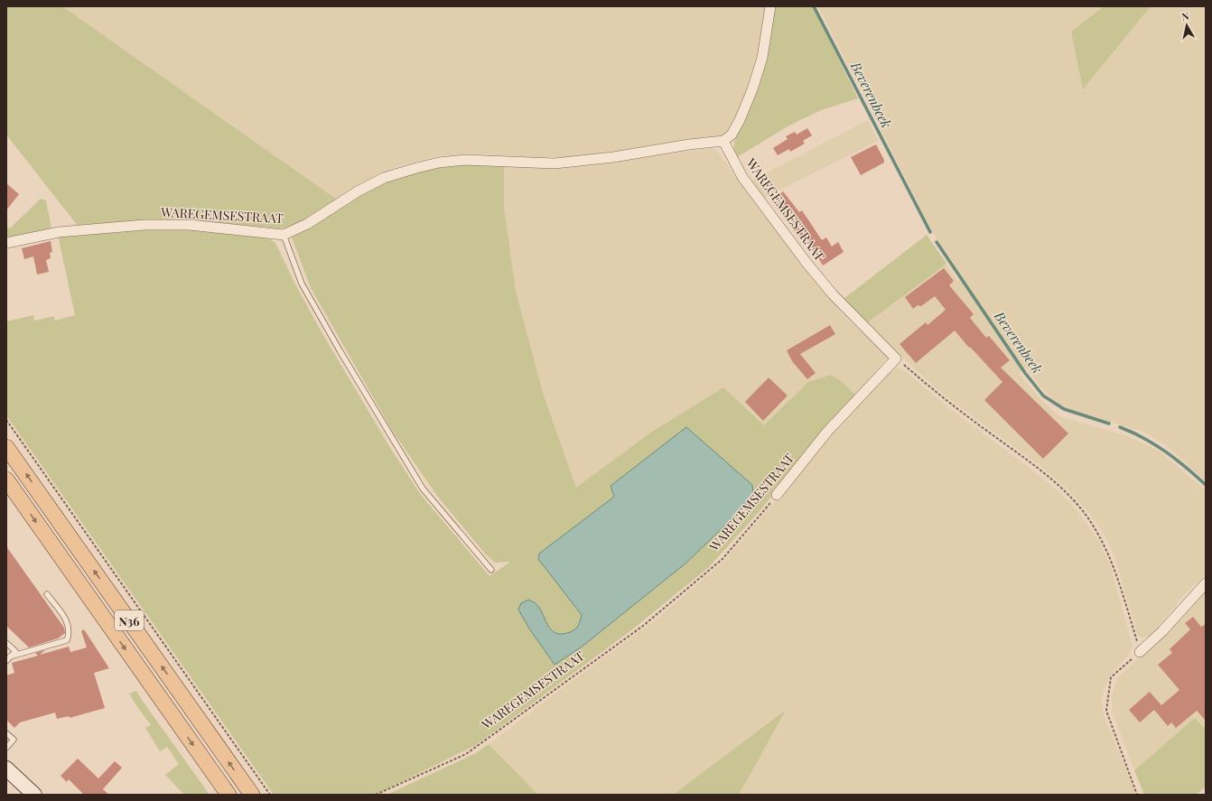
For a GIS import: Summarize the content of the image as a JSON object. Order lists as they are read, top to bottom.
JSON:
{
  "streets": {
    "main road": ["N36"],
    "street": ["WAREGEMSESTRAAT"]
  },
  "water": ["Beverenbeek"],
  "north": "top"
}
